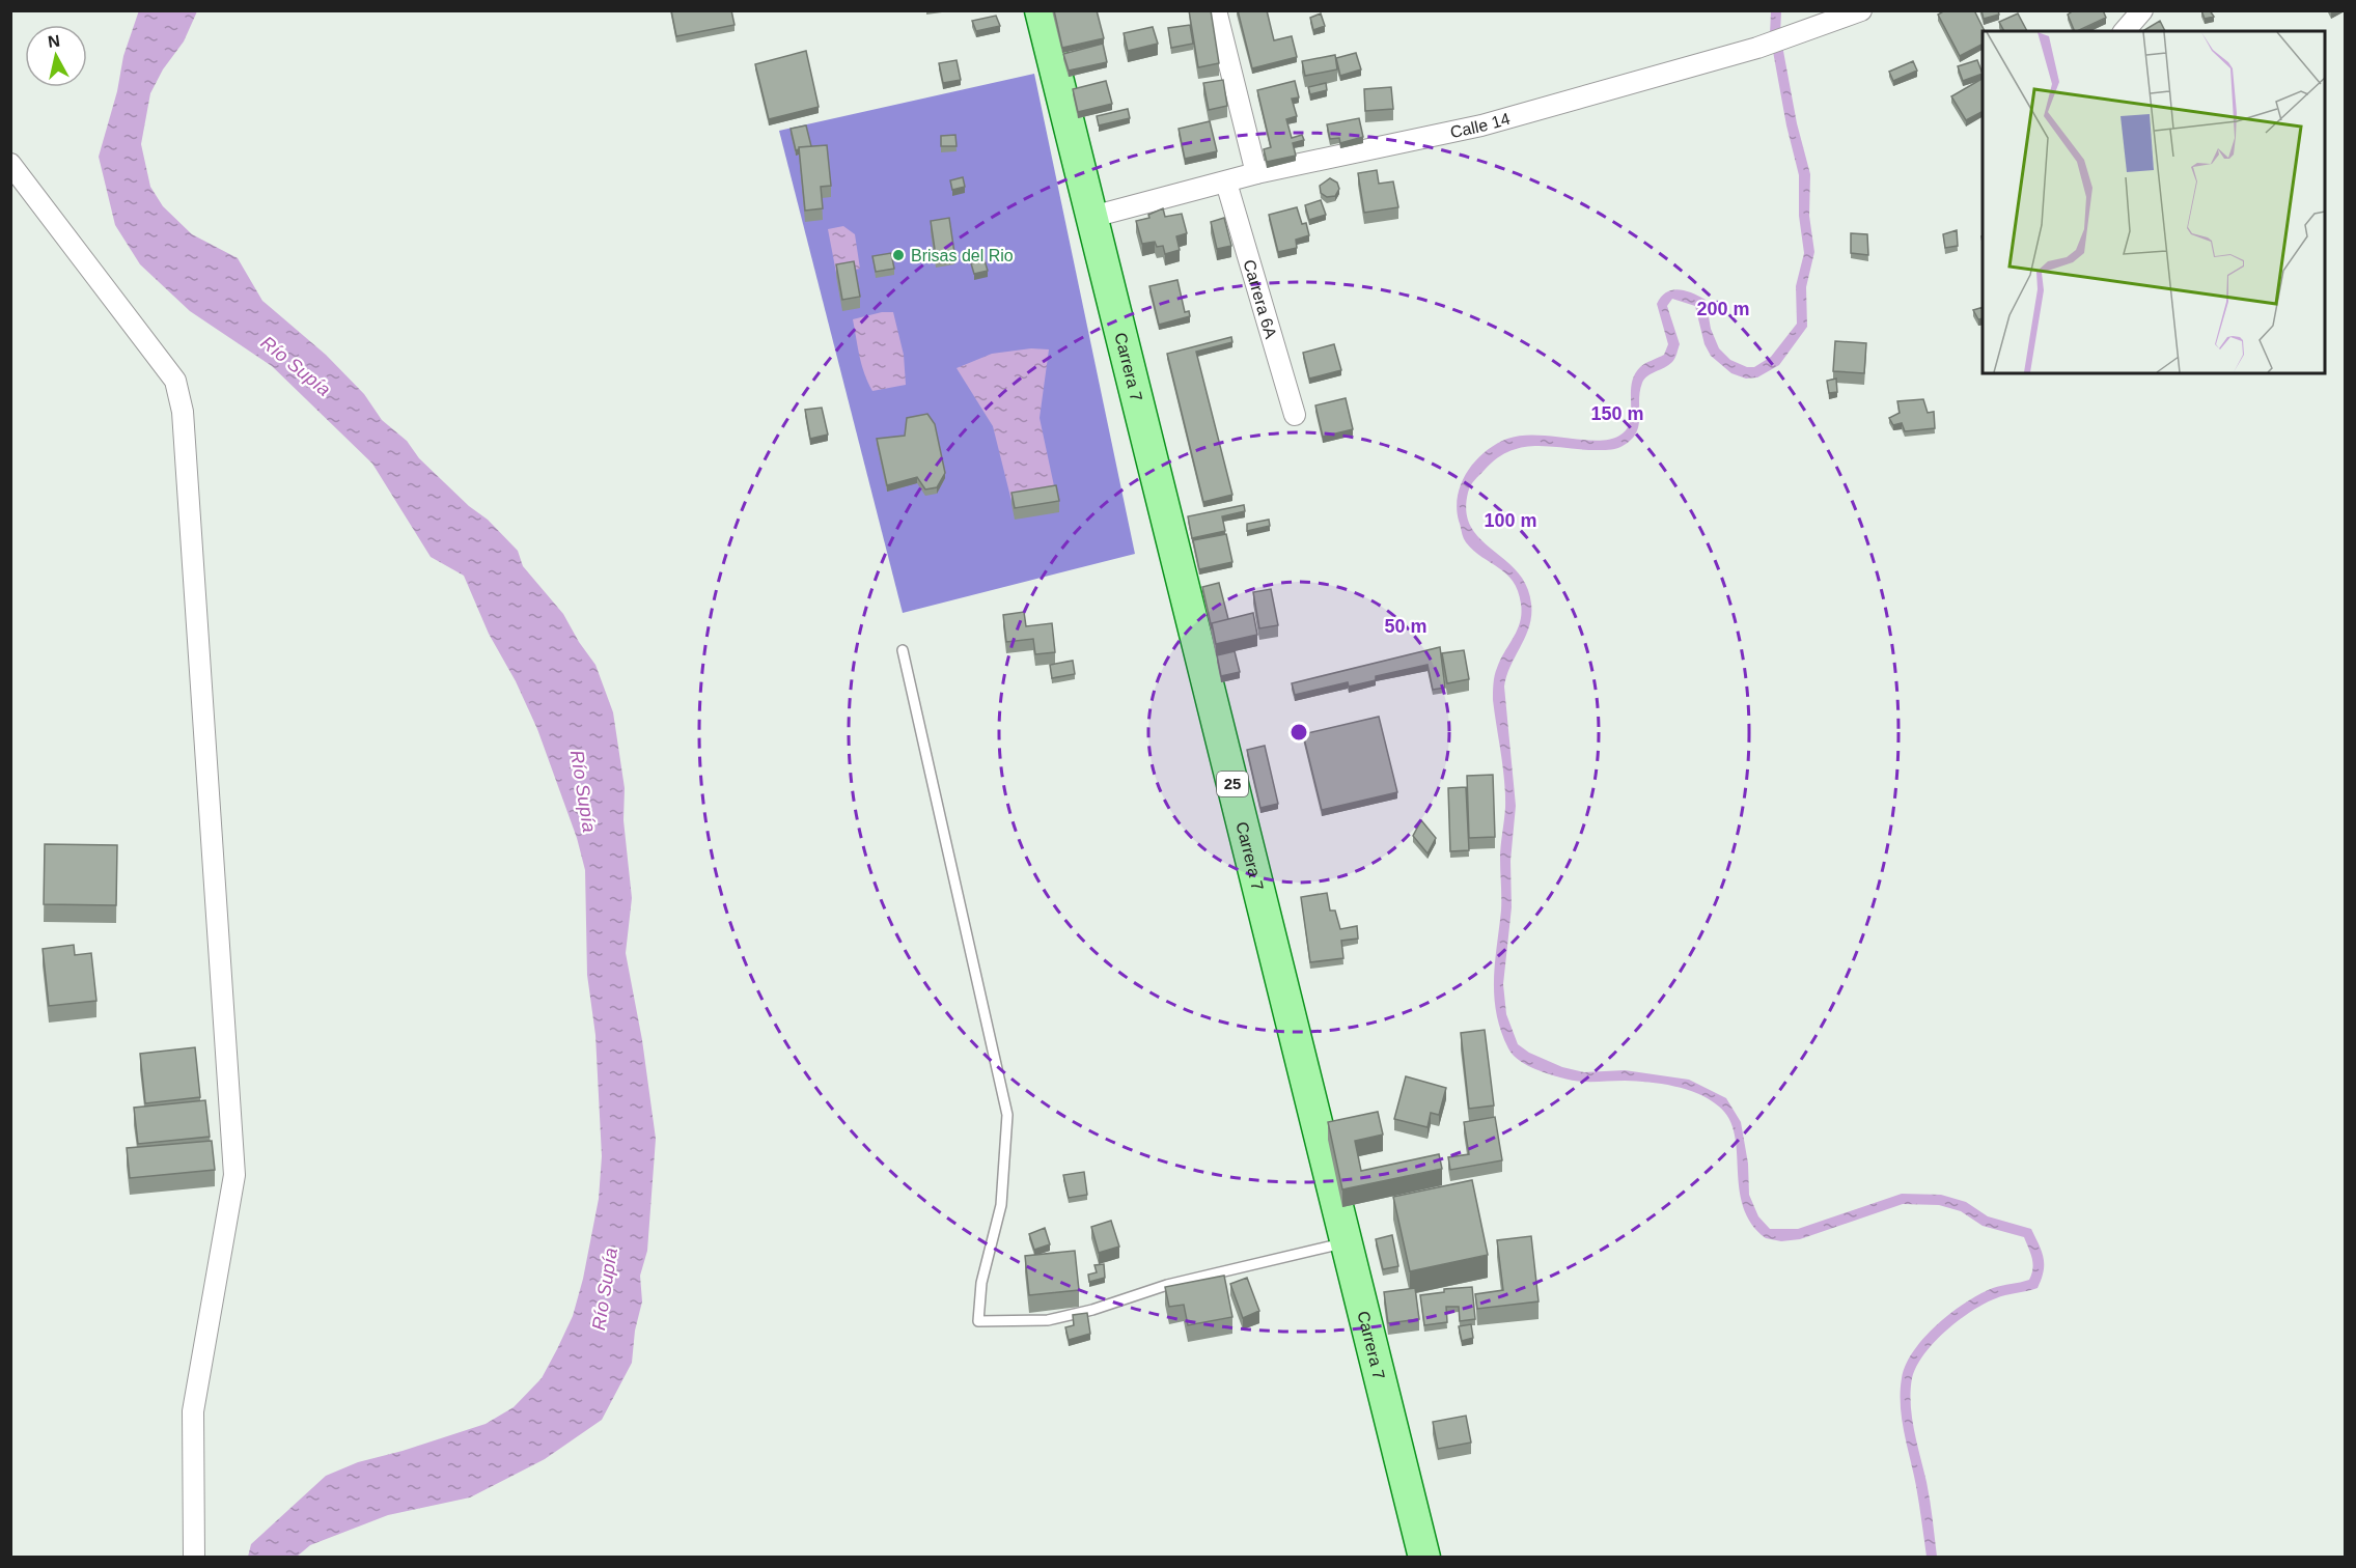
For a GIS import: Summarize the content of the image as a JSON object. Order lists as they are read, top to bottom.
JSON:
{
  "streets": {
    "main road": ["Carrera 7", "25"],
    "street": ["Calle 14", "Carrera 6A"]
  },
  "crossings": [
    ["Calle 14", "Carrera 6A"],
    ["Calle 14", "Carrera 7"]
  ],
  "water": ["Río Supía"],
  "places": ["Brisas del Rio"],
  "north": "top",
  "rings": [
    "200 m",
    "150 m",
    "100 m",
    "50 m"
  ]
}
